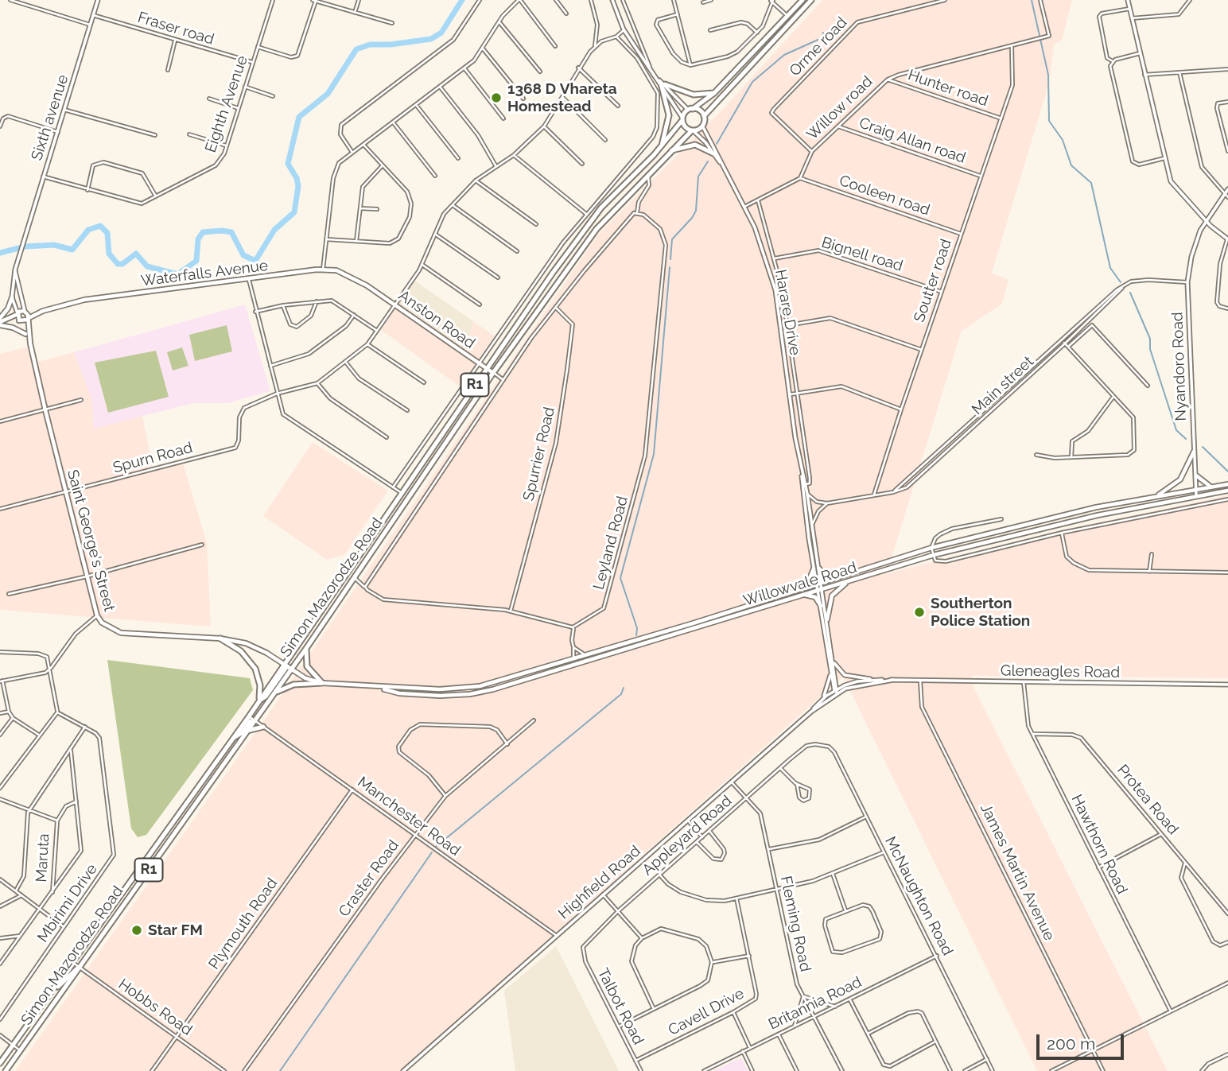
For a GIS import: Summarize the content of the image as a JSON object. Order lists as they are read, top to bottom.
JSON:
{
  "streets": {
    "highway": ["R1", "Simon Mazorodze Road"],
    "main road": [
      "Waterfalls Avenue",
      "Anston Road",
      "Saint George's Street",
      "Willowvale Road"
    ],
    "street": [
      "Fraser road",
      "Orme road",
      "Hunter road",
      "Eighth Avenue",
      "Willow road",
      "Sixth avenue",
      "Craig Allan road",
      "Cooleen road",
      "Bignell road",
      "Soutter road",
      "Harare Drive",
      "Nyandoro Road",
      "Main street",
      "Spurrier Road",
      "Spurn Road",
      "Leyland Road",
      "Gleneagles Road",
      "Protea Road",
      "Manchester Road",
      "Appleyard Road",
      "Hawthorn Road",
      "Maruta",
      "James Martin Avenue",
      "Craster Road",
      "Highfield Road",
      "McNaughton Road",
      "Mbirimi Drive",
      "Plymouth Road",
      "Fleming Road",
      "Britannia Road",
      "Talbot Road",
      "Hobbs Road",
      "Cavell Drive"
    ]
  },
  "crossings": [
    ["Fraser road", "Eighth Avenue"],
    ["Fraser road", "Sixth avenue"],
    ["Orme road", "Willow road"],
    ["Hunter road", "Willow road"],
    ["Hunter road", "Soutter road"],
    ["Eighth Avenue", "Sixth avenue"],
    ["Willow road", "Craig Allan road"],
    ["Willow road", "Cooleen road"],
    ["Willow road", "Soutter road"],
    ["Craig Allan road", "Soutter road"],
    ["Cooleen road", "Soutter road"],
    ["Bignell road", "Soutter road"],
    ["Waterfalls Avenue", "Anston Road"],
    ["Waterfalls Avenue", "Saint George's Street"],
    ["Soutter road", "Main street"],
    ["Harare Drive", "R1"],
    ["Harare Drive", "Willowvale Road"],
    ["Harare Drive", "Simon Mazorodze Road"],
    ["Harare Drive", "Gleneagles Road"],
    ["Harare Drive", "Highfield Road"],
    ["Anston Road", "Simon Mazorodze Road"],
    ["Nyandoro Road", "Main street"],
    ["Nyandoro Road", "Willowvale Road"],
    ["R1", "Simon Mazorodze Road"],
    ["Spurn Road", "Saint George's Street"],
    ["Saint George's Street", "Willowvale Road"],
    ["Saint George's Street", "Simon Mazorodze Road"],
    ["Willowvale Road", "Simon Mazorodze Road"],
    ["Simon Mazorodze Road", "Manchester Road"],
    ["Simon Mazorodze Road", "Hobbs Road"],
    ["Gleneagles Road", "Hawthorn Road"],
    ["Gleneagles Road", "James Martin Avenue"],
    ["Gleneagles Road", "Highfield Road"],
    ["Protea Road", "Hawthorn Road"],
    ["Manchester Road", "Craster Road"],
    ["Manchester Road", "Highfield Road"],
    ["Manchester Road", "Plymouth Road"],
    ["Appleyard Road", "McNaughton Road"],
    ["Appleyard Road", "Fleming Road"],
    ["Appleyard Road", "Talbot Road"],
    ["Highfield Road", "Fleming Road"],
    ["McNaughton Road", "Britannia Road"],
    ["Plymouth Road", "Hobbs Road"],
    ["Fleming Road", "Britannia Road"],
    ["Talbot Road", "Cavell Drive"]
  ],
  "places": ["1368 D Vhareta Homestead", "Southerton Police Station", "Star FM"],
  "scale_bar": "200 m"
}
